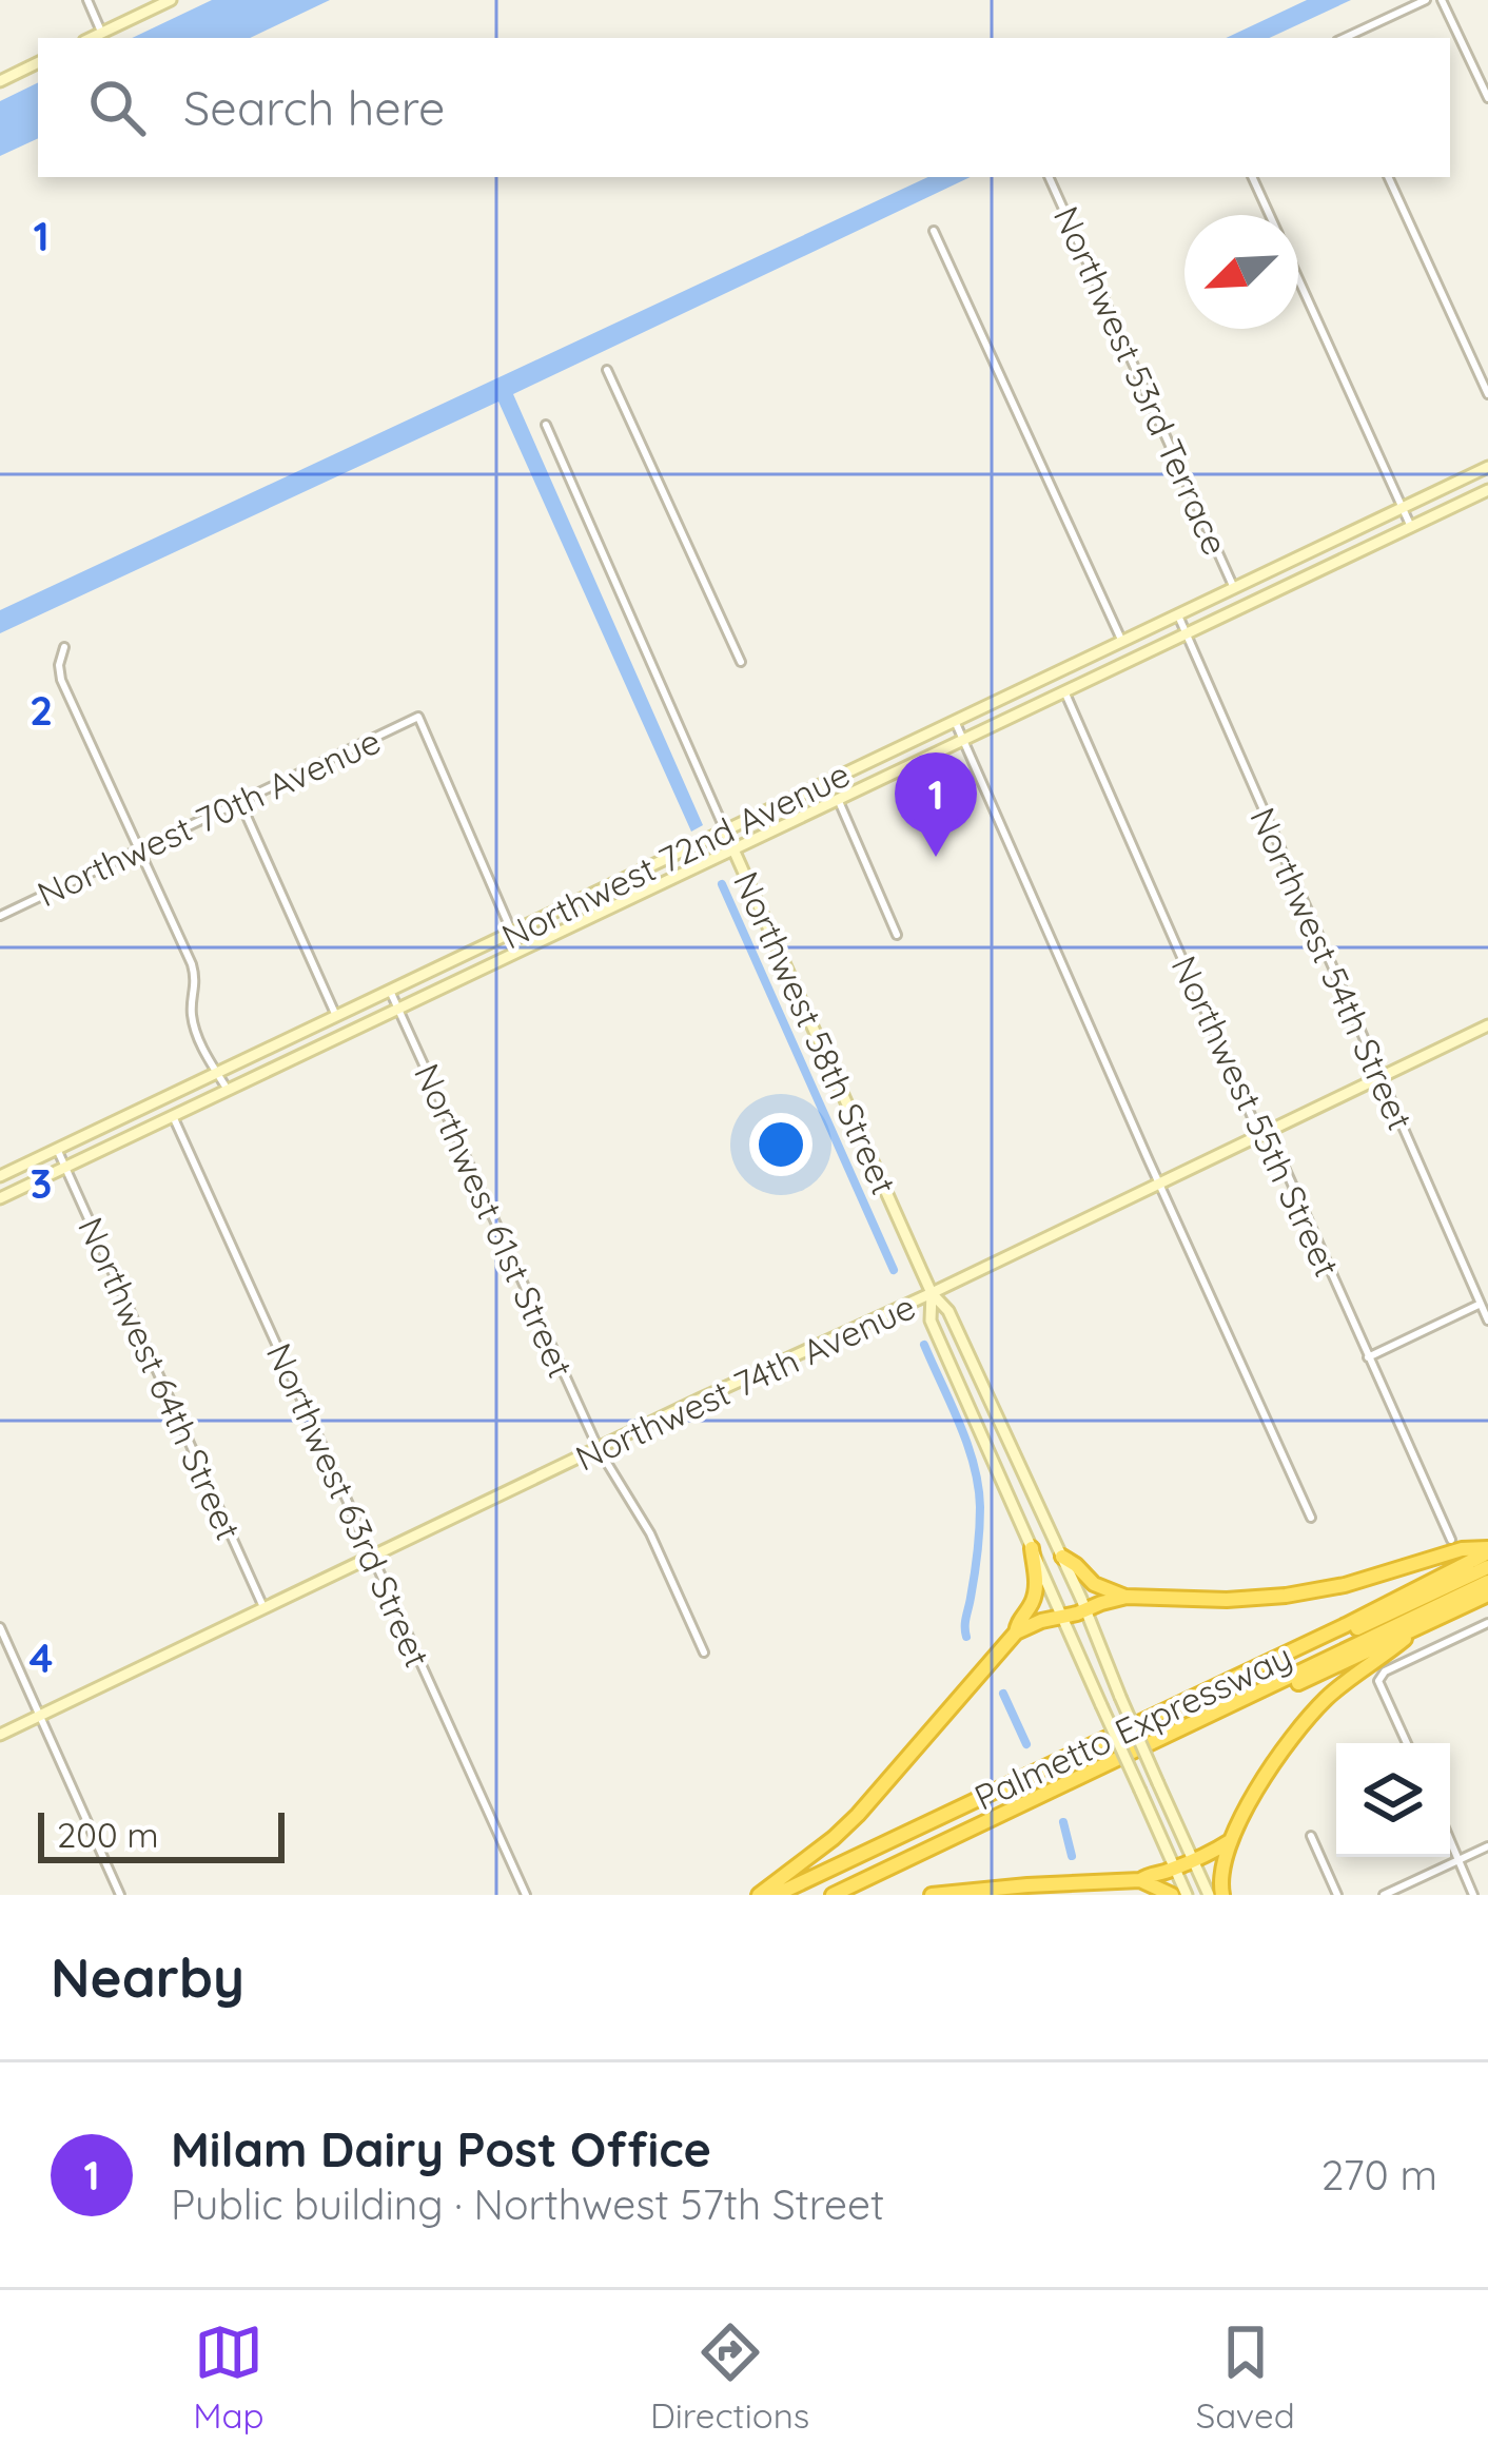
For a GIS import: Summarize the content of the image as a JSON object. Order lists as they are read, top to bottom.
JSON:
{
  "streets": {
    "highway": ["Palmetto Expressway"],
    "main road": ["Northwest 72nd Avenue", "Northwest 58th Street", "Northwest 74th Avenue"],
    "street": [
      "Northwest 53rd Terrace",
      "Northwest 70th Avenue",
      "Northwest 54th Street",
      "Northwest 55th Street",
      "Northwest 61st Street",
      "Northwest 64th Street",
      "Northwest 63rd Street"
    ]
  },
  "crossings": [
    ["Northwest 53rd Terrace", "Northwest 72nd Avenue"],
    ["Northwest 70th Avenue", "Northwest 72nd Avenue"],
    ["Northwest 72nd Avenue", "Northwest 54th Street"],
    ["Northwest 72nd Avenue", "Northwest 58th Street"],
    ["Northwest 72nd Avenue", "Northwest 55th Street"],
    ["Northwest 72nd Avenue", "Northwest 61st Street"],
    ["Northwest 72nd Avenue", "Northwest 64th Street"],
    ["Northwest 72nd Avenue", "Northwest 63rd Street"],
    ["Northwest 54th Street", "Northwest 74th Avenue"],
    ["Northwest 58th Street", "Northwest 74th Avenue"],
    ["Northwest 55th Street", "Northwest 74th Avenue"],
    ["Northwest 61st Street", "Northwest 74th Avenue"],
    ["Northwest 64th Street", "Northwest 74th Avenue"],
    ["Northwest 74th Avenue", "Northwest 63rd Street"]
  ],
  "scale_bar": "200 m",
  "north": "bottom left",
  "page": {
    "search": "Search here",
    "pins": "1",
    "scale": "200 m",
    "heading": "Nearby",
    "list": [
      {
        "mark": "1",
        "name": "Milam Dairy Post Office",
        "note": "Public building · Northwest 57th Street",
        "value": "270 m"
      }
    ],
    "nav": ["Map", "Directions", "Saved"]
  },
  "grid": {
    "rows": [
      "1",
      "2",
      "3",
      "4"
    ]
  }
}
